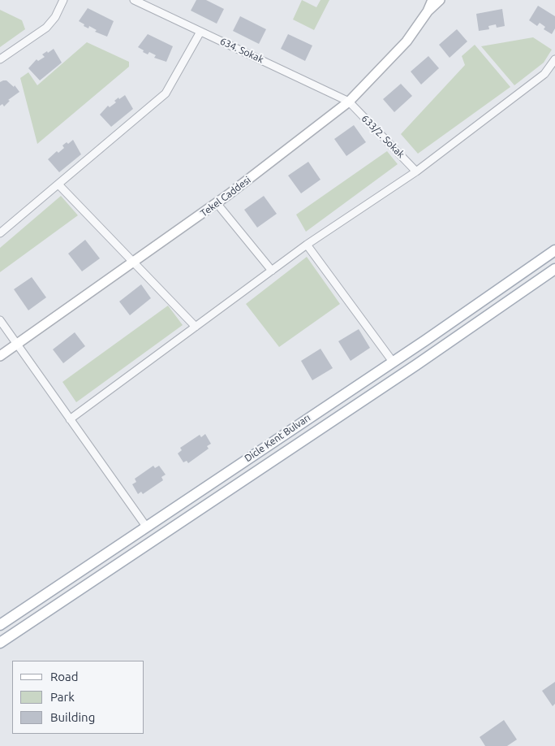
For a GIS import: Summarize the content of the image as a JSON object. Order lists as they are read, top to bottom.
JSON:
{
  "streets": {
    "main road": ["Dicle Kent Bulvarı"],
    "street": ["634. Sokak", "633/2. Sokak", "Tekel Caddesi"]
  },
  "crossings": [
    ["634. Sokak", "633/2. Sokak"],
    ["634. Sokak", "Tekel Caddesi"],
    ["633/2. Sokak", "Tekel Caddesi"]
  ],
  "legend": ["Road", "Park", "Building"]
}
